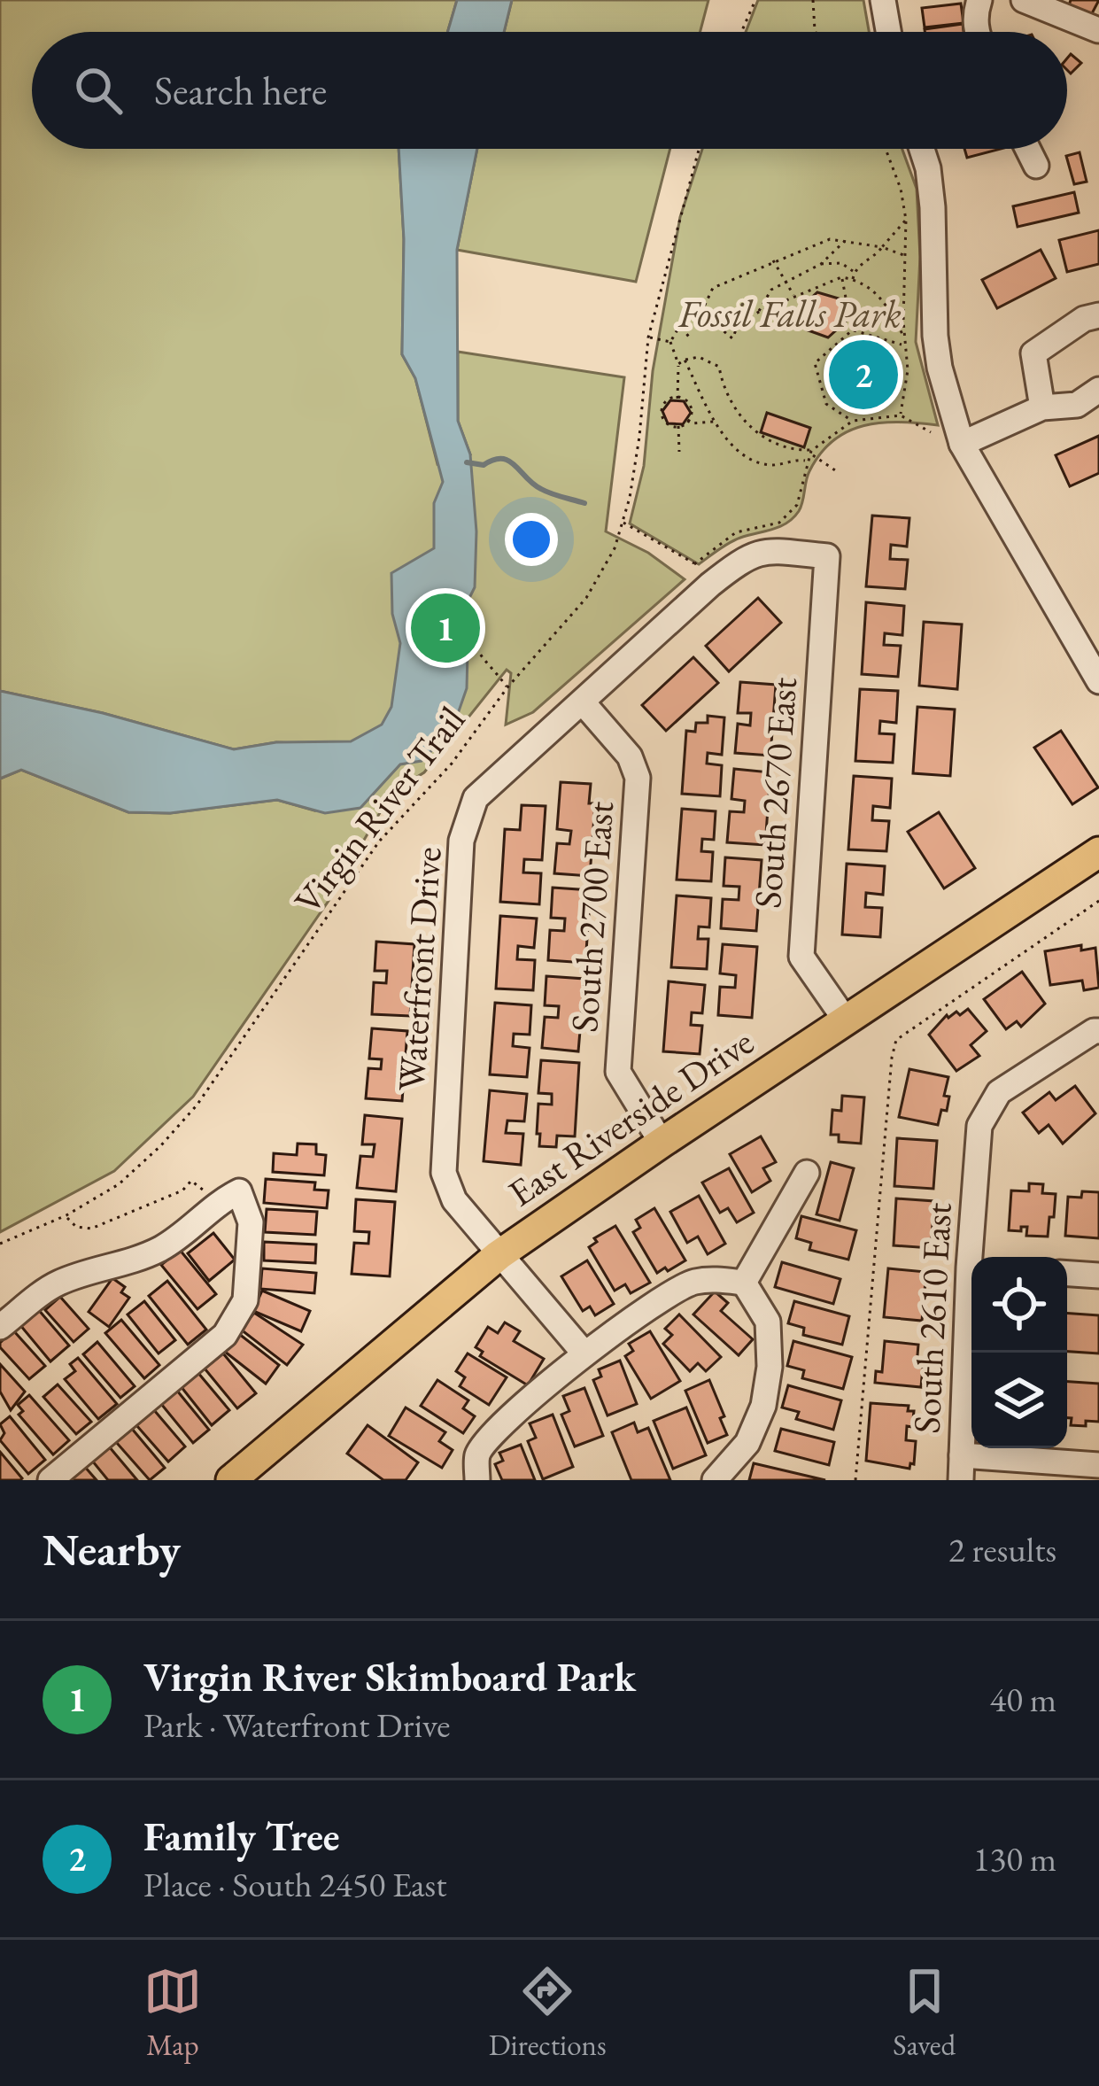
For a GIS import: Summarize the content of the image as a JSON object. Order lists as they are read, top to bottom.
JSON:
{
  "streets": {
    "main road": ["East Riverside Drive"],
    "street": [
      "South 2670 East",
      "South 2700 East",
      "Waterfront Drive",
      "South 2610 East"
    ],
    "path": ["Virgin River Trail"]
  },
  "crossings": [
    ["South 2670 East", "Waterfront Drive"],
    ["South 2670 East", "East Riverside Drive"],
    ["South 2700 East", "Waterfront Drive"],
    ["South 2700 East", "East Riverside Drive"],
    ["Waterfront Drive", "East Riverside Drive"]
  ],
  "parks": ["Fossil Falls Park"],
  "page": {
    "search": "Search here",
    "pins": ["2", "1"],
    "heading": ["Nearby", "2 results"],
    "list": [
      {
        "mark": "1",
        "name": "Virgin River Skimboard Park",
        "note": "Park · Waterfront Drive",
        "value": "40 m"
      },
      {
        "mark": "2",
        "name": "Family Tree",
        "note": "Place · South 2450 East",
        "value": "130 m"
      }
    ],
    "nav": ["Map", "Directions", "Saved"]
  }
}
